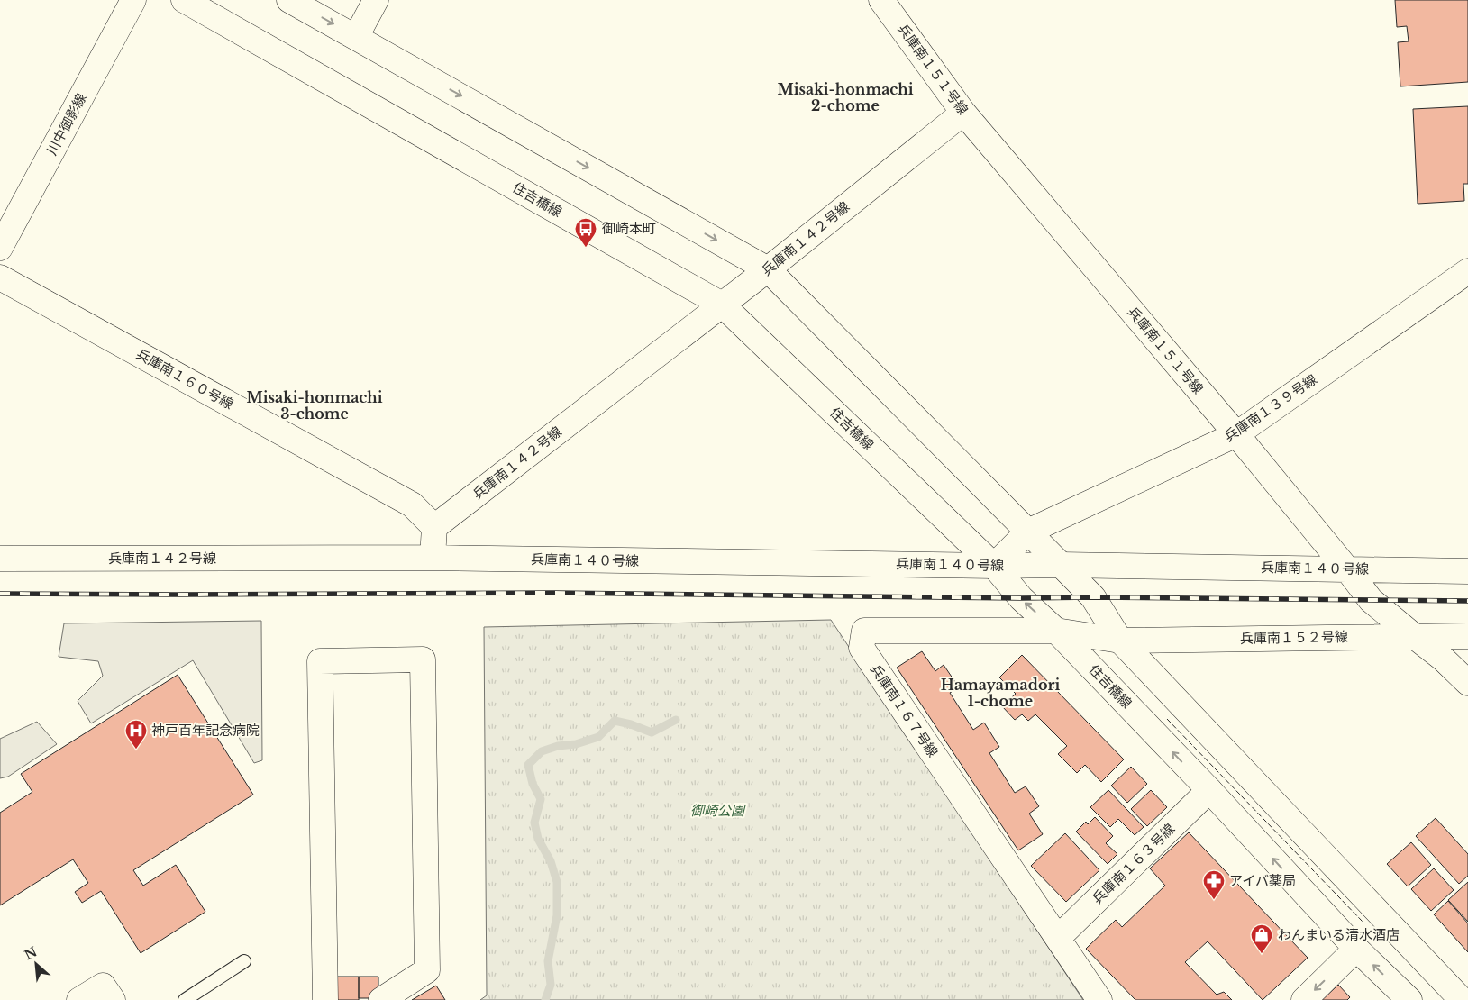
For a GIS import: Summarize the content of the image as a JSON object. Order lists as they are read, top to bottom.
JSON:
{
  "streets": {
    "street": [
      "兵庫南１５１号線",
      "川中御影線",
      "住吉橋線",
      "兵庫南１４２号線",
      "兵庫南１６０号線",
      "兵庫南１３９号線",
      "兵庫南１４０号線",
      "兵庫南１５２号線",
      "兵庫南１６７号線",
      "兵庫南１６３号線"
    ]
  },
  "crossings": [
    ["兵庫南１５１号線", "兵庫南１４２号線"],
    ["兵庫南１５１号線", "兵庫南１３９号線"],
    ["兵庫南１５１号線", "兵庫南１４０号線"],
    ["兵庫南１５１号線", "兵庫南１５２号線"],
    ["住吉橋線", "兵庫南１４２号線"],
    ["住吉橋線", "兵庫南１３９号線"],
    ["住吉橋線", "兵庫南１４０号線"],
    ["住吉橋線", "兵庫南１６７号線"],
    ["住吉橋線", "兵庫南１６３号線"],
    ["兵庫南１４２号線", "兵庫南１６０号線"],
    ["兵庫南１４２号線", "兵庫南１４０号線"],
    ["兵庫南１３９号線", "兵庫南１４０号線"],
    ["兵庫南１５２号線", "兵庫南１６７号線"],
    ["兵庫南１６７号線", "兵庫南１６３号線"]
  ],
  "districts": ["Misaki-honmachi 2-chome", "Misaki-honmachi 3-chome", "Hamayamadori 1-chome"],
  "parks": ["御崎公園"],
  "places": {
    "bus stop": ["御崎本町"],
    "hospital": ["神戸百年記念病院"],
    "pharmacy": ["アイバ薬局"],
    "shop": ["わんまいる清水酒店"]
  },
  "north": "top left"
}
